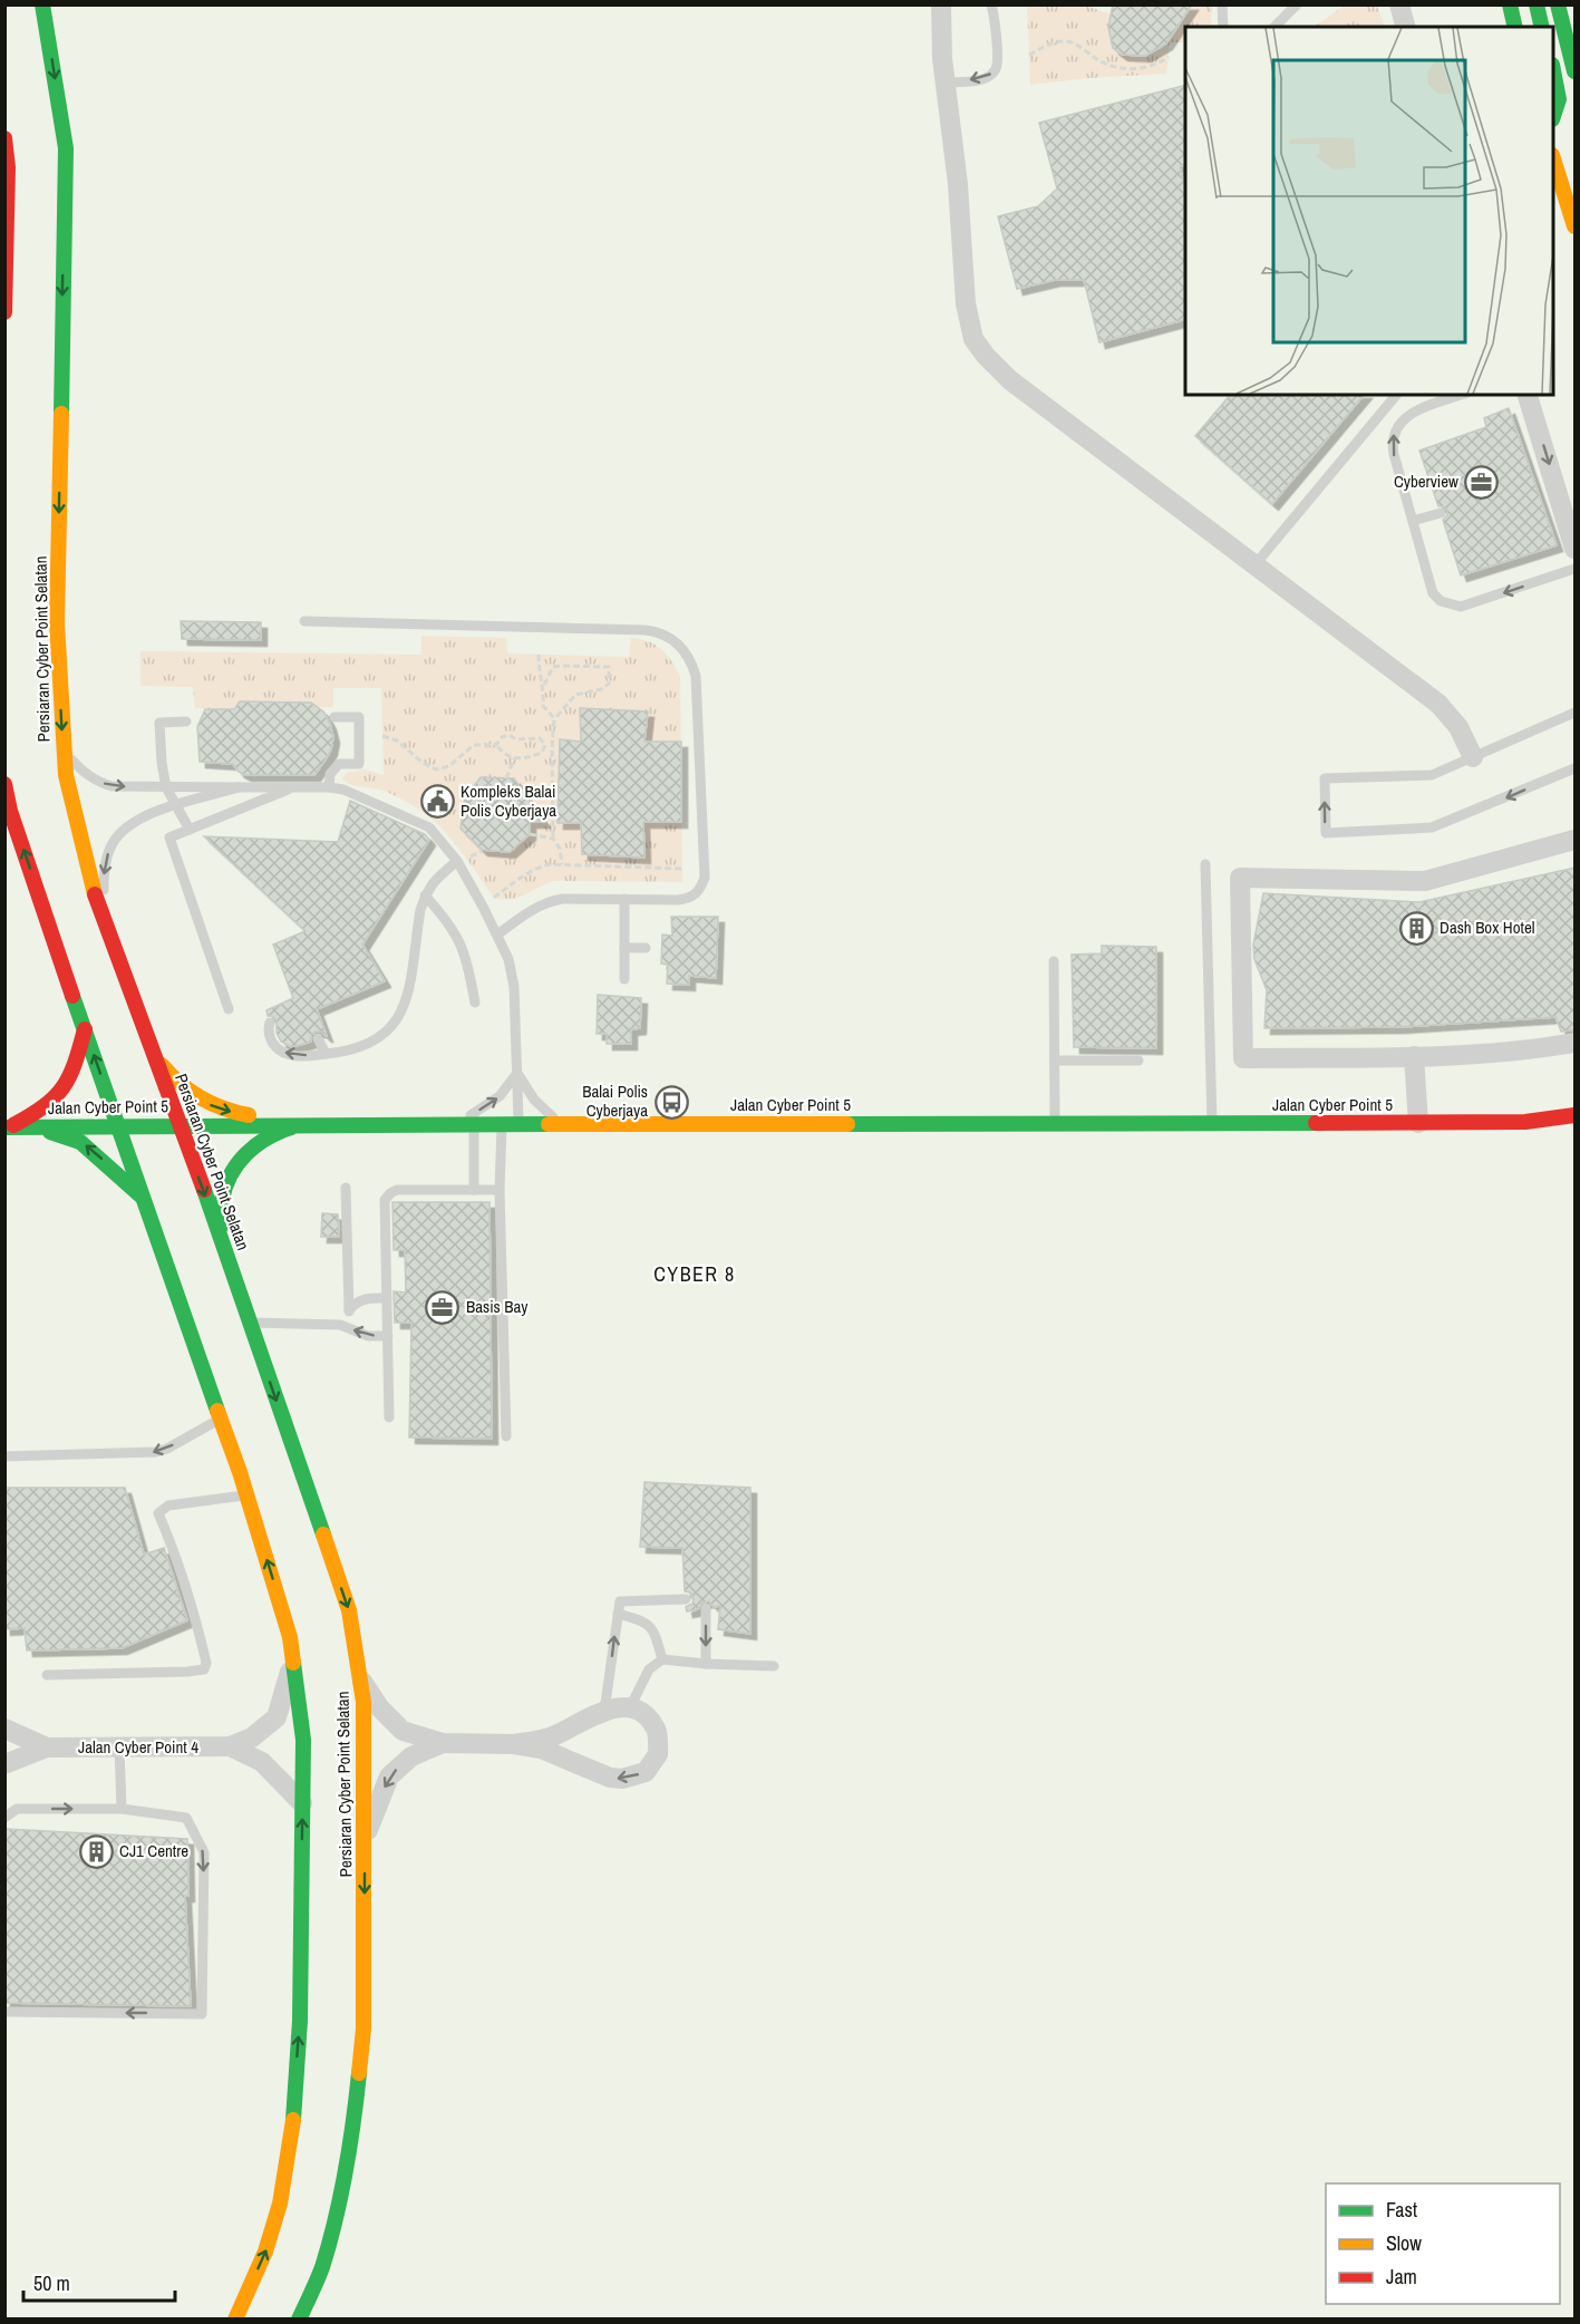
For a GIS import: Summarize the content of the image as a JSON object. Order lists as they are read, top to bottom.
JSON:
{
  "streets": {
    "main road": ["Persiaran Cyber Point Selatan", "Jalan Cyber Point 5"],
    "street": ["Jalan Cyber Point 4"]
  },
  "crossings": [
    ["Persiaran Cyber Point Selatan", "Jalan Cyber Point 5"]
  ],
  "districts": ["CYBER 8"],
  "places": {
    "office": ["Cyberview", "Basis Bay"],
    "public building": ["Kompleks Balai Polis Cyberjaya"],
    "building": ["Dash Box Hotel", "CJ1 Centre"],
    "bus stop": ["Balai Polis Cyberjaya"]
  },
  "legend": ["Fast", "Slow", "Jam"],
  "scale_bar": "50 m"
}
